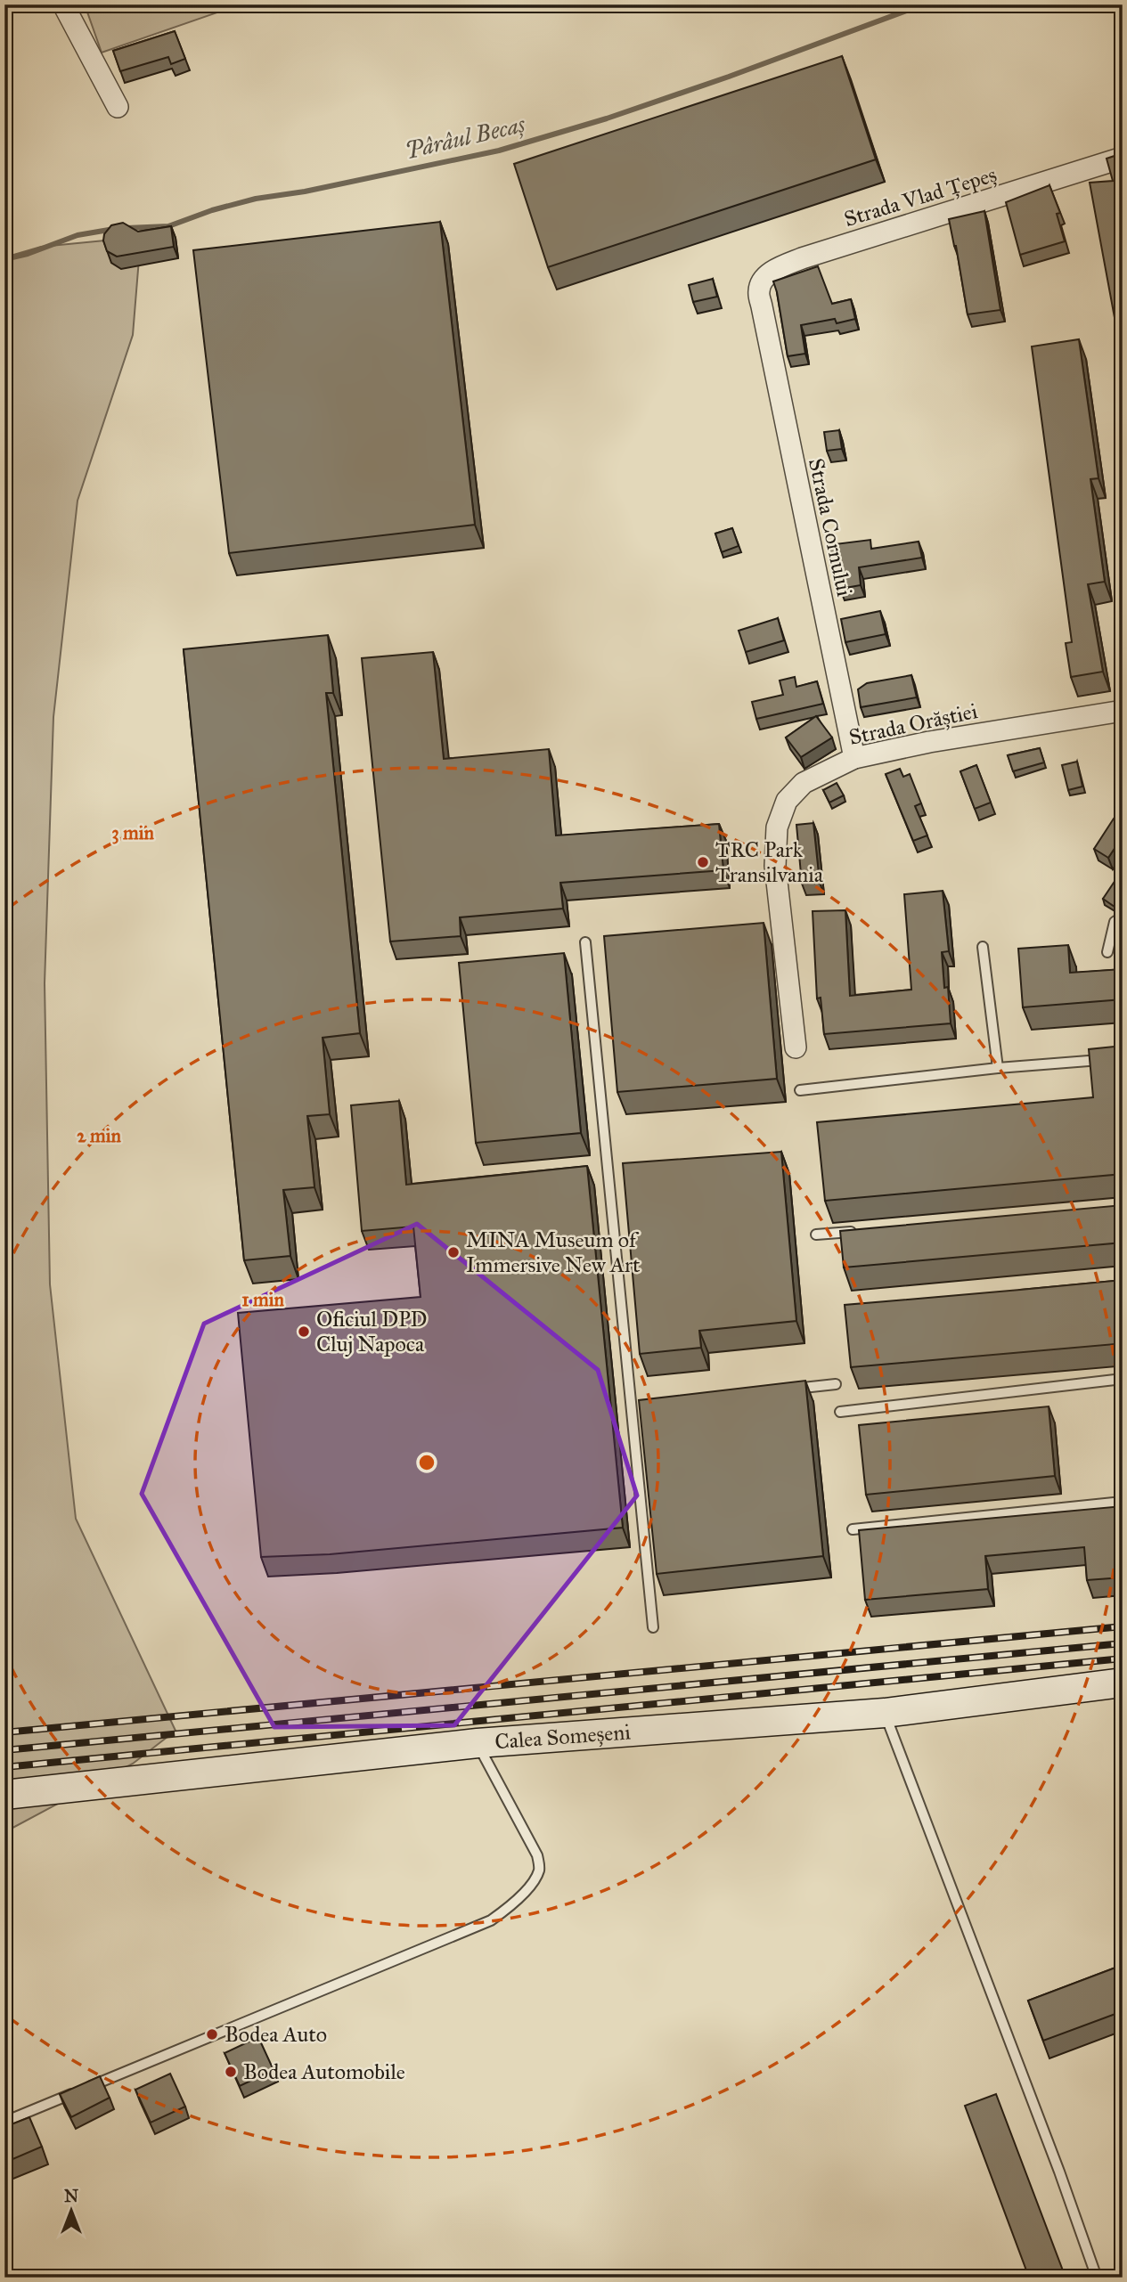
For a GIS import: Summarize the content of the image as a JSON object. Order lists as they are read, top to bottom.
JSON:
{
  "streets": {
    "main road": ["Calea Someșeni"],
    "street": ["Strada Vlad Țepeș", "Strada Cornului", "Strada Orăștiei"]
  },
  "crossings": [
    ["Strada Vlad Țepeș", "Strada Cornului"],
    ["Strada Cornului", "Strada Orăștiei"]
  ],
  "water": ["Pârâul Becaș"],
  "places": [
    "TRC Park Transilvania",
    "MINA Museum of Immersive New Art",
    "Oficiul DPD Cluj Napoca",
    "Bodea Auto",
    "Bodea Automobile"
  ],
  "north": "top",
  "rings": ["3 min", "2 min", "1 min"]
}
